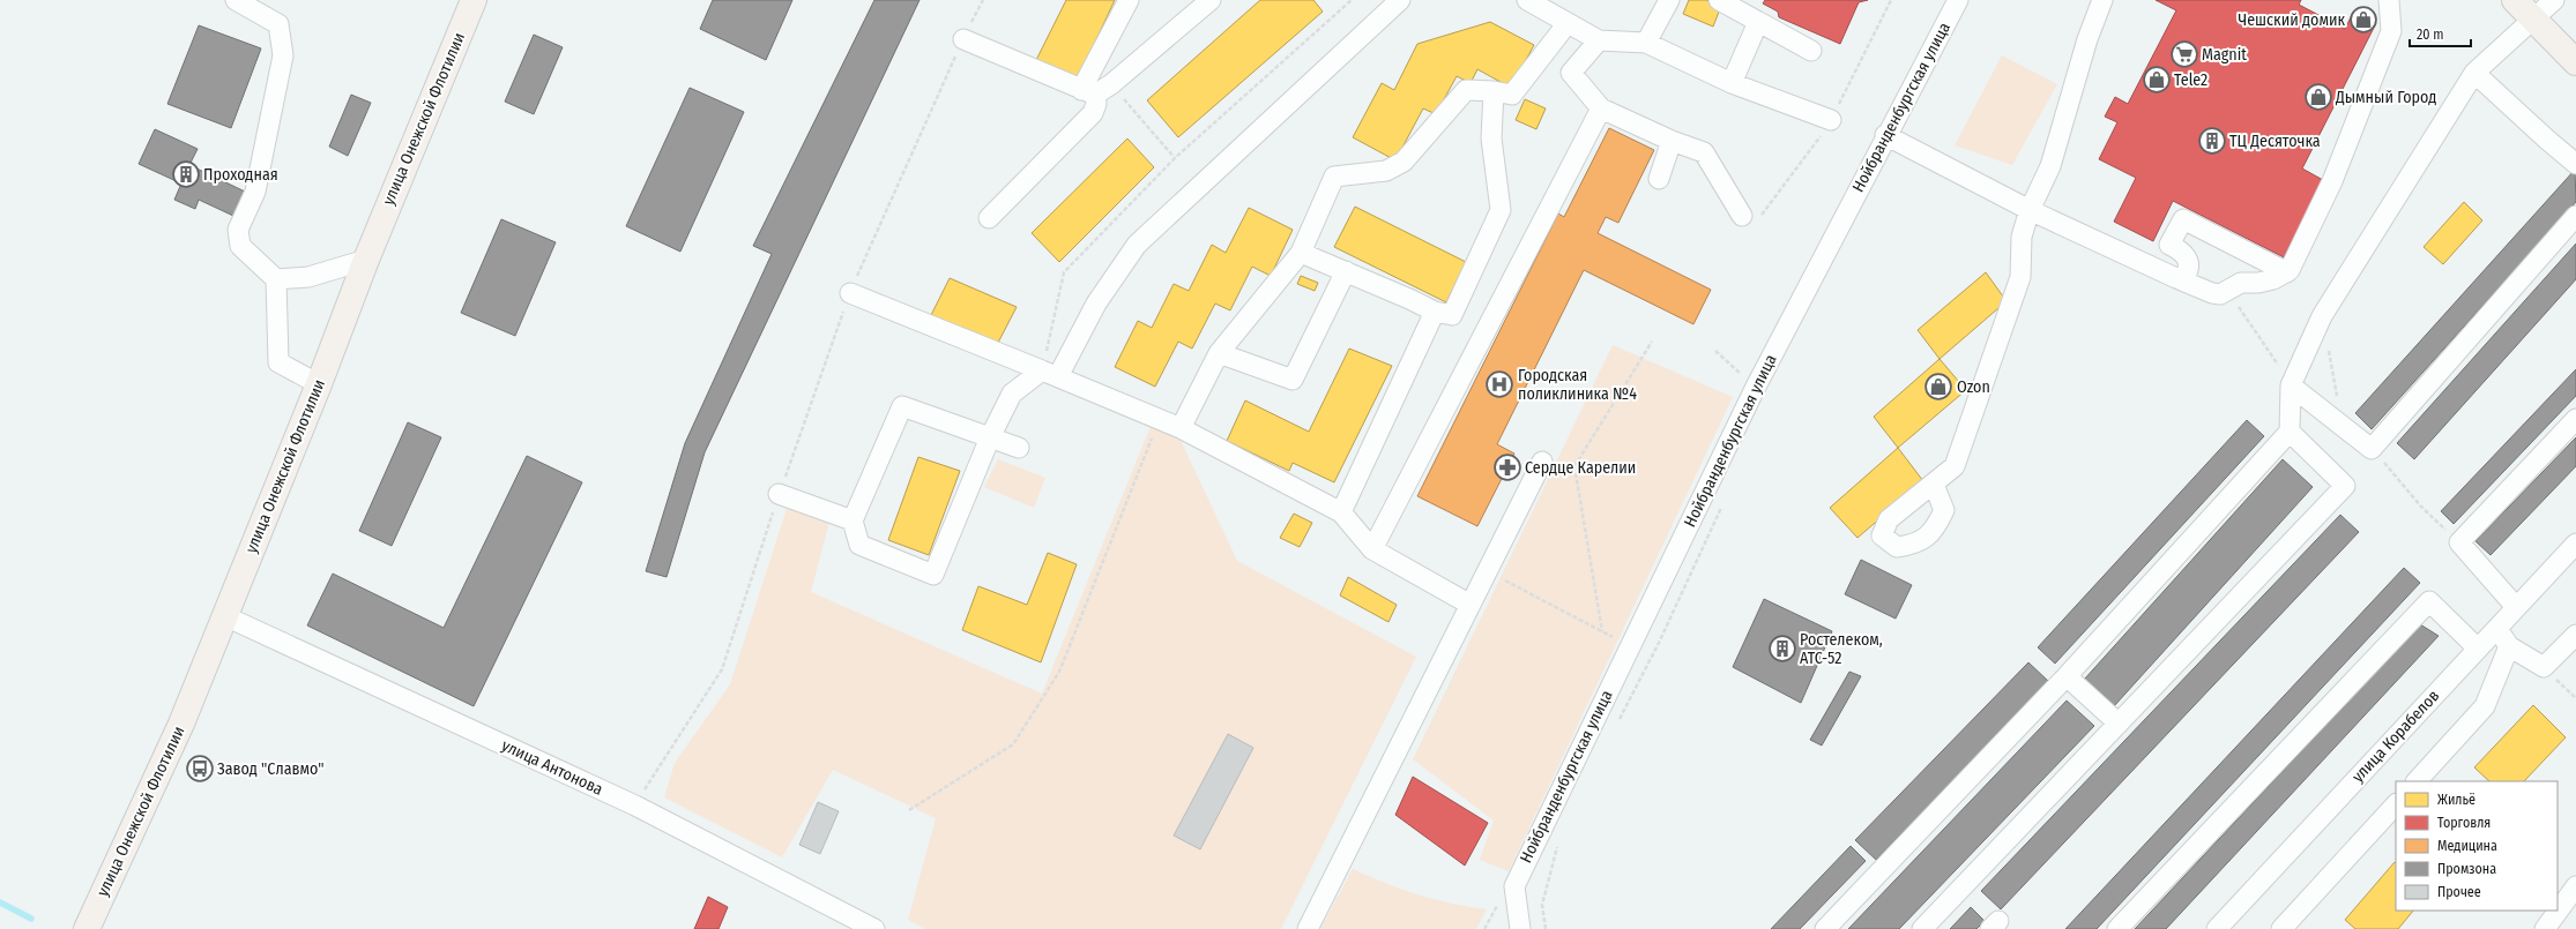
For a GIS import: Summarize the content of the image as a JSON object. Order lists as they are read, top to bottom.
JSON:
{
  "streets": {
    "main road": ["улица Онежской Флотилии"],
    "street": ["Нойбранденбургская улица", "улица Корабелов", "улица Антонова"]
  },
  "crossings": [
    ["улица Онежской Флотилии", "улица Антонова"]
  ],
  "places": {
    "shop": [
      "Чешский домик",
      "Tele2",
      "Дымный Город",
      "Ozon"
    ],
    "supermarket": ["Magnit"],
    "building": ["ТЦ Десяточка", "Проходная", "Ростелеком, АТС-52"],
    "hospital": ["Городская поликлиника №4"],
    "pharmacy": ["Сердце Карелии"],
    "bus stop": ["Завод \"Славмо\""]
  },
  "legend": [
    "Жильё",
    "Торговля",
    "Медицина",
    "Промзона",
    "Прочее"
  ],
  "scale_bar": "20 m"
}
